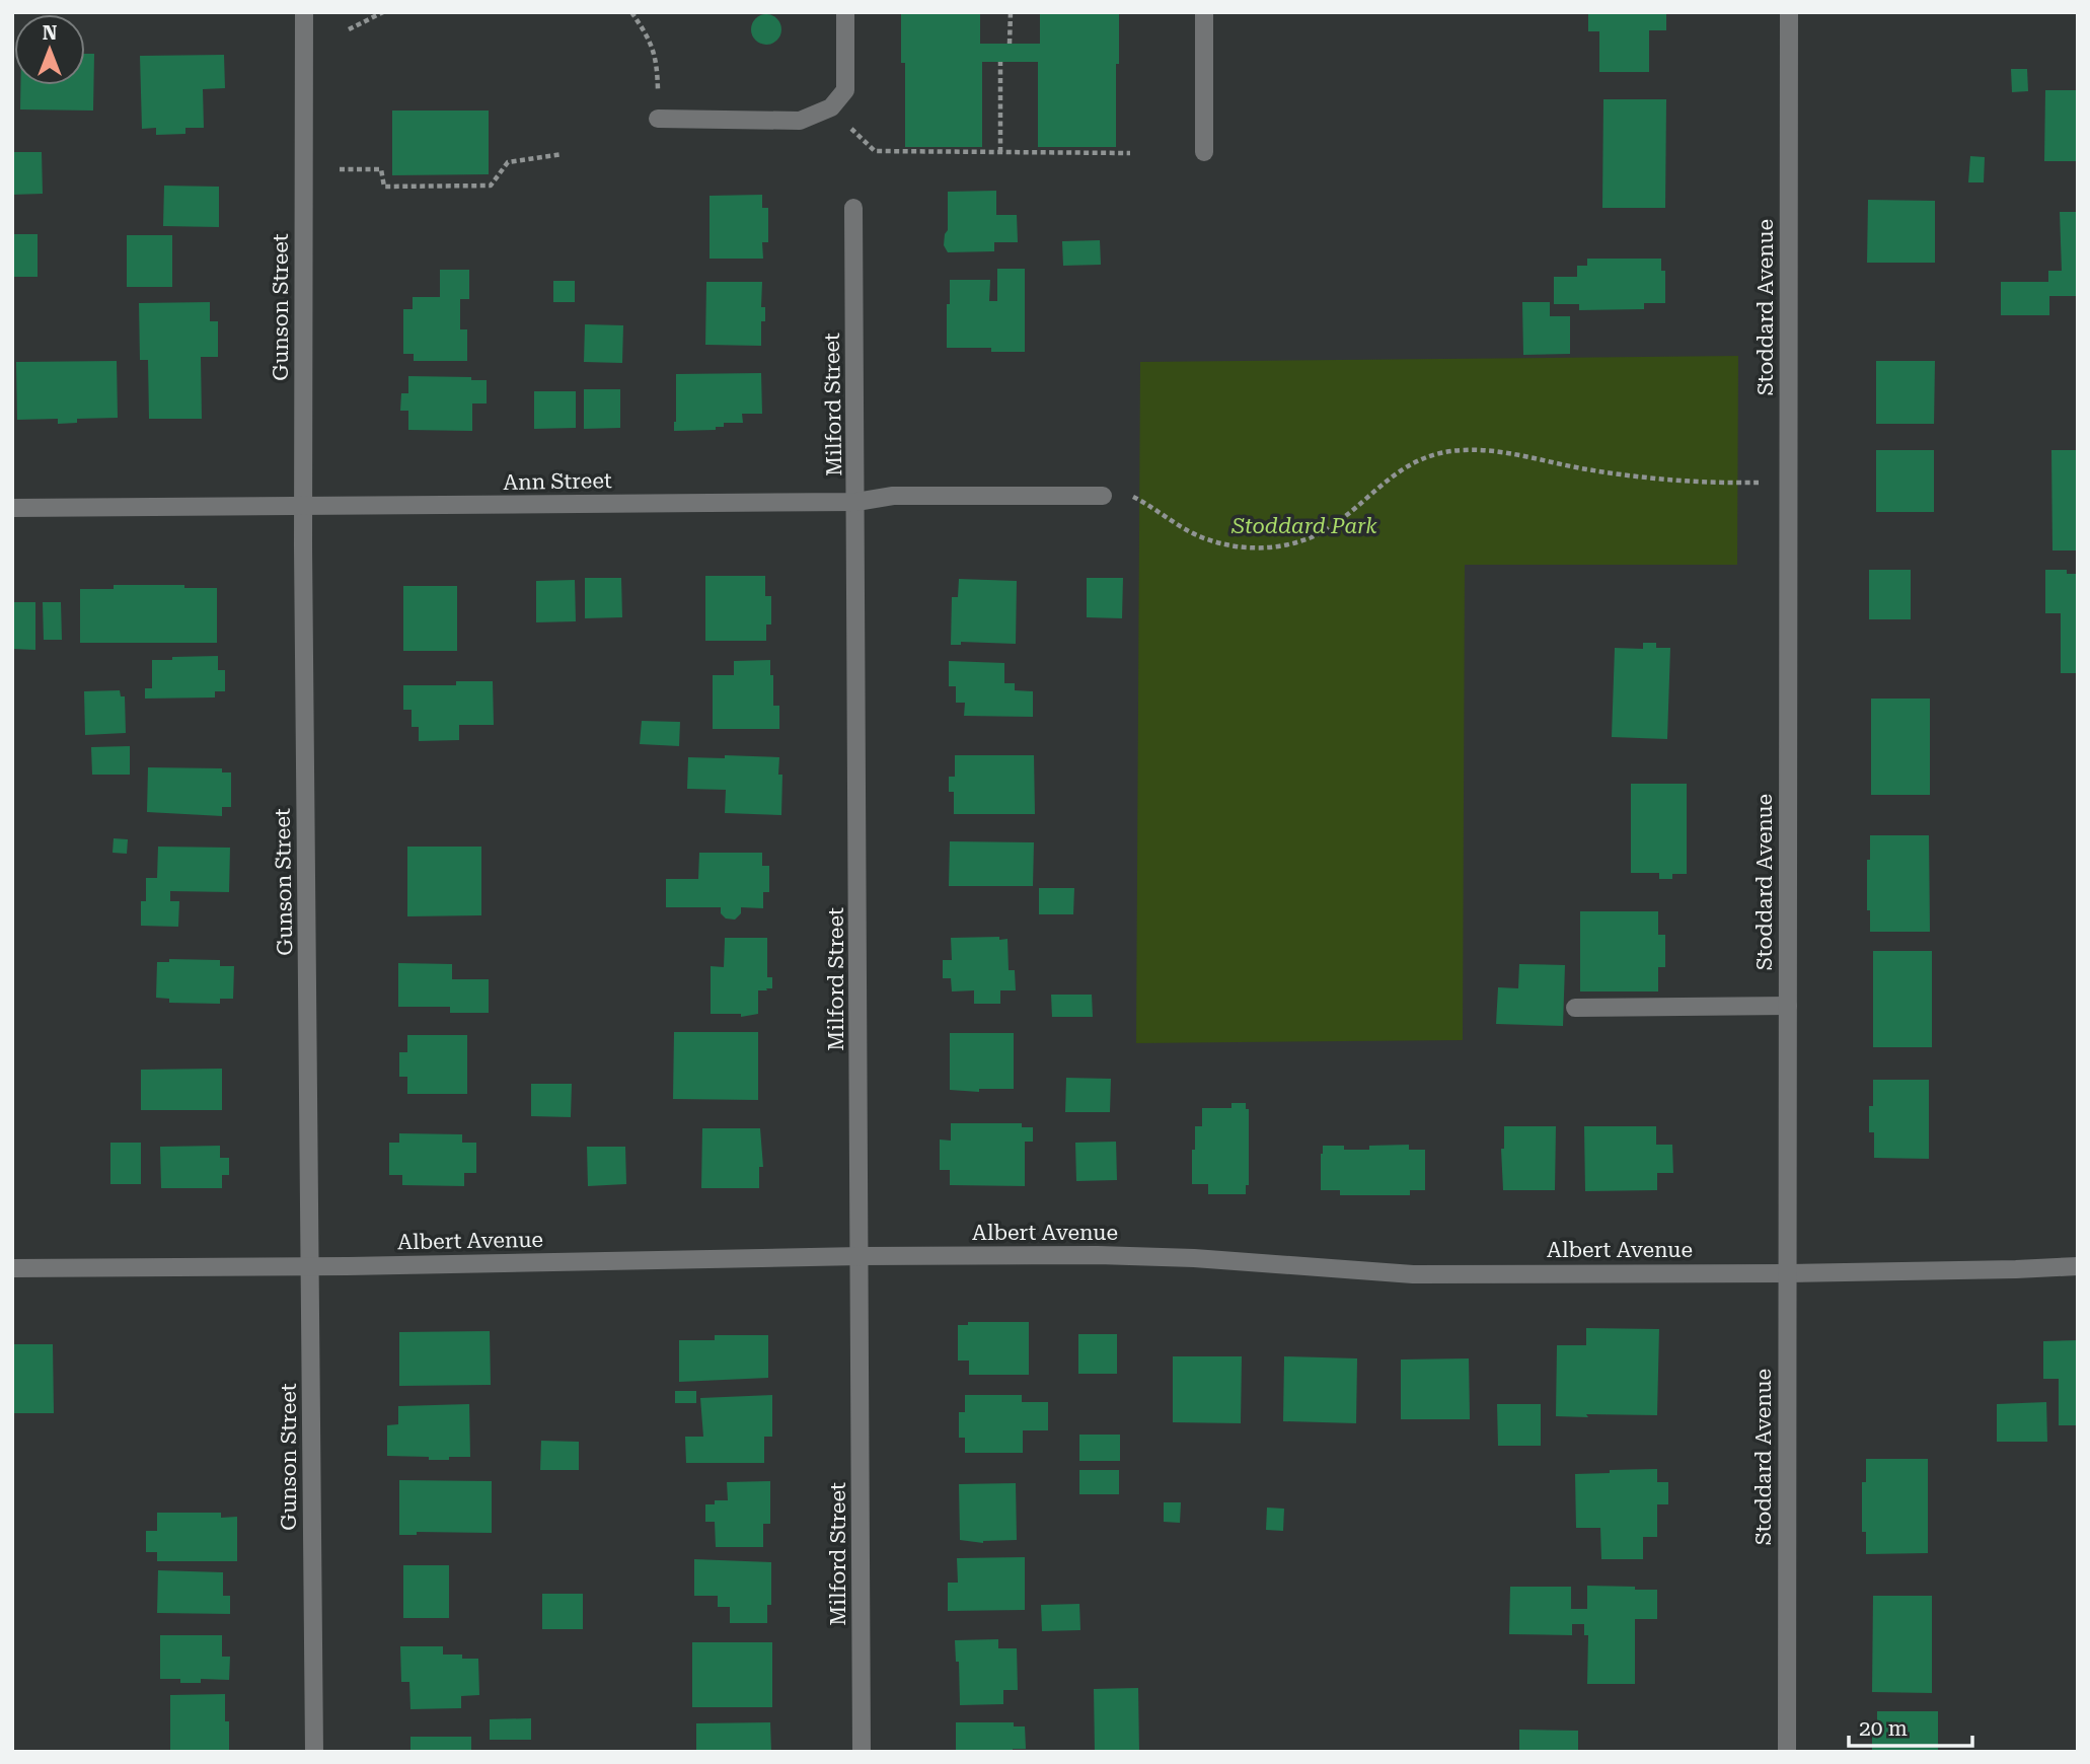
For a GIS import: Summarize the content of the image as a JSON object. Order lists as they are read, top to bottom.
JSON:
{
  "streets": {
    "street": [
      "Gunson Street",
      "Stoddard Avenue",
      "Milford Street",
      "Ann Street",
      "Albert Avenue"
    ]
  },
  "crossings": [
    ["Gunson Street", "Ann Street"],
    ["Gunson Street", "Albert Avenue"],
    ["Stoddard Avenue", "Albert Avenue"],
    ["Milford Street", "Ann Street"],
    ["Milford Street", "Albert Avenue"]
  ],
  "parks": ["Stoddard Park"],
  "scale_bar": "20 m",
  "north": "top"
}
